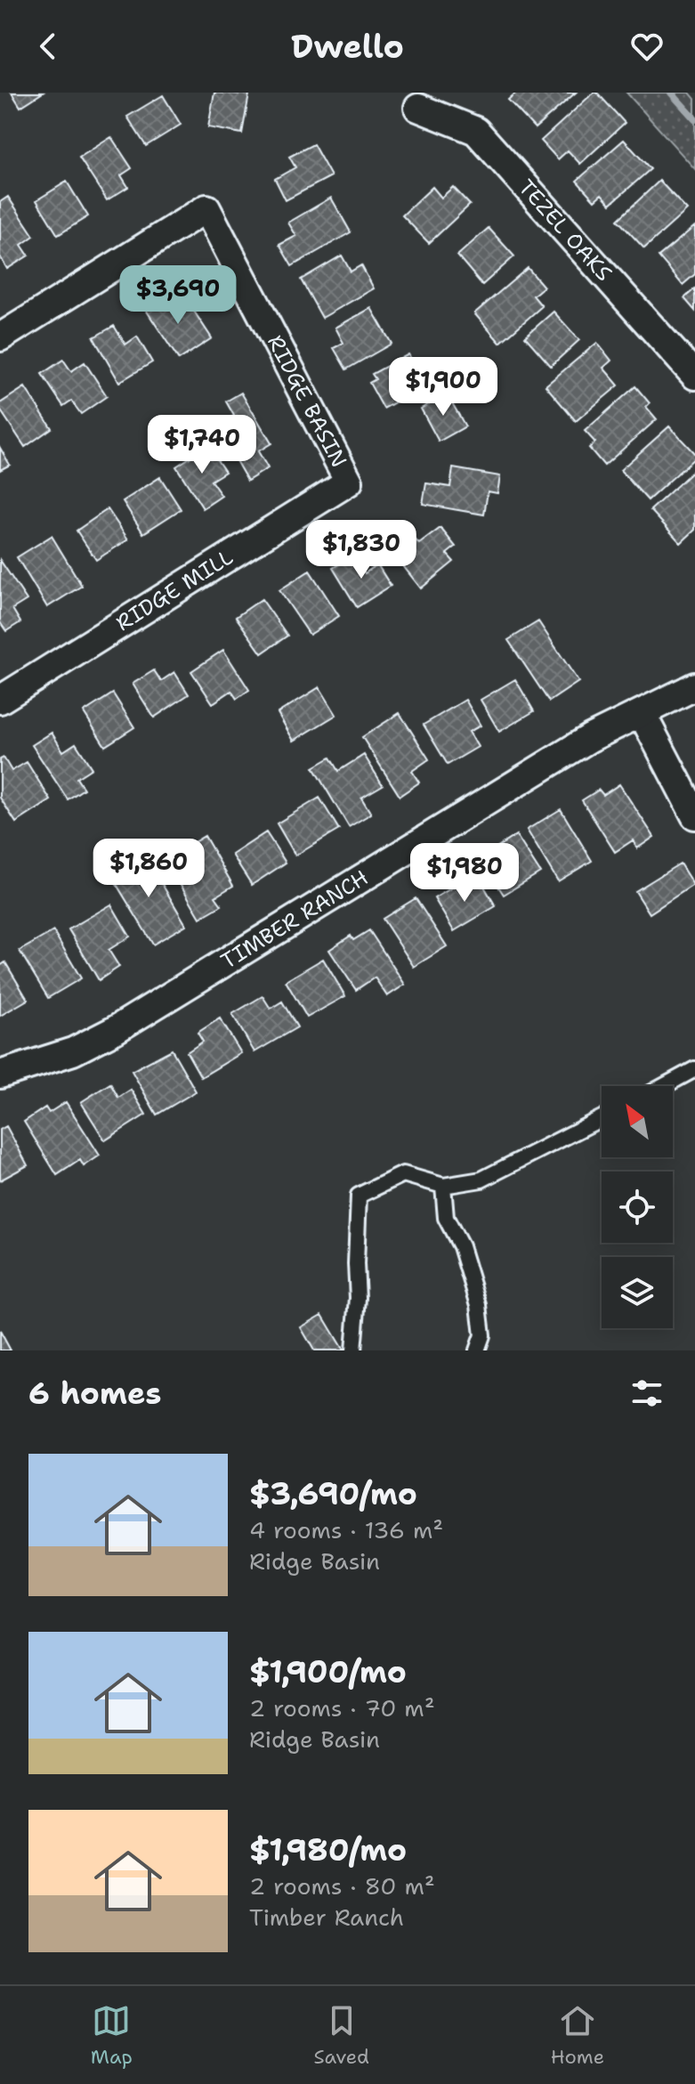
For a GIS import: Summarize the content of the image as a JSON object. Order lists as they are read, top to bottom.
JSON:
{
  "streets": {
    "street": [
      "TEZEL OAKS",
      "RIDGE BASIN",
      "RIDGE MILL",
      "TIMBER RANCH"
    ]
  },
  "crossings": [
    ["RIDGE BASIN", "RIDGE MILL"]
  ],
  "north": "top left",
  "page": {
    "header": "Dwello",
    "price": [
      "$3,690",
      "$1,900",
      "$1,740",
      "$1,830",
      "$1,860",
      "$1,980"
    ],
    "heading": "6 homes",
    "list": [
      {
        "name": "$3,690/mo",
        "note": "4 rooms · 136 m² · Ridge Basin"
      },
      {
        "name": "$1,900/mo",
        "note": "2 rooms · 70 m² · Ridge Basin"
      },
      {
        "name": "$1,980/mo",
        "note": "2 rooms · 80 m² · Timber Ranch"
      }
    ],
    "tabs": ["Map", "Saved", "Home"]
  }
}
